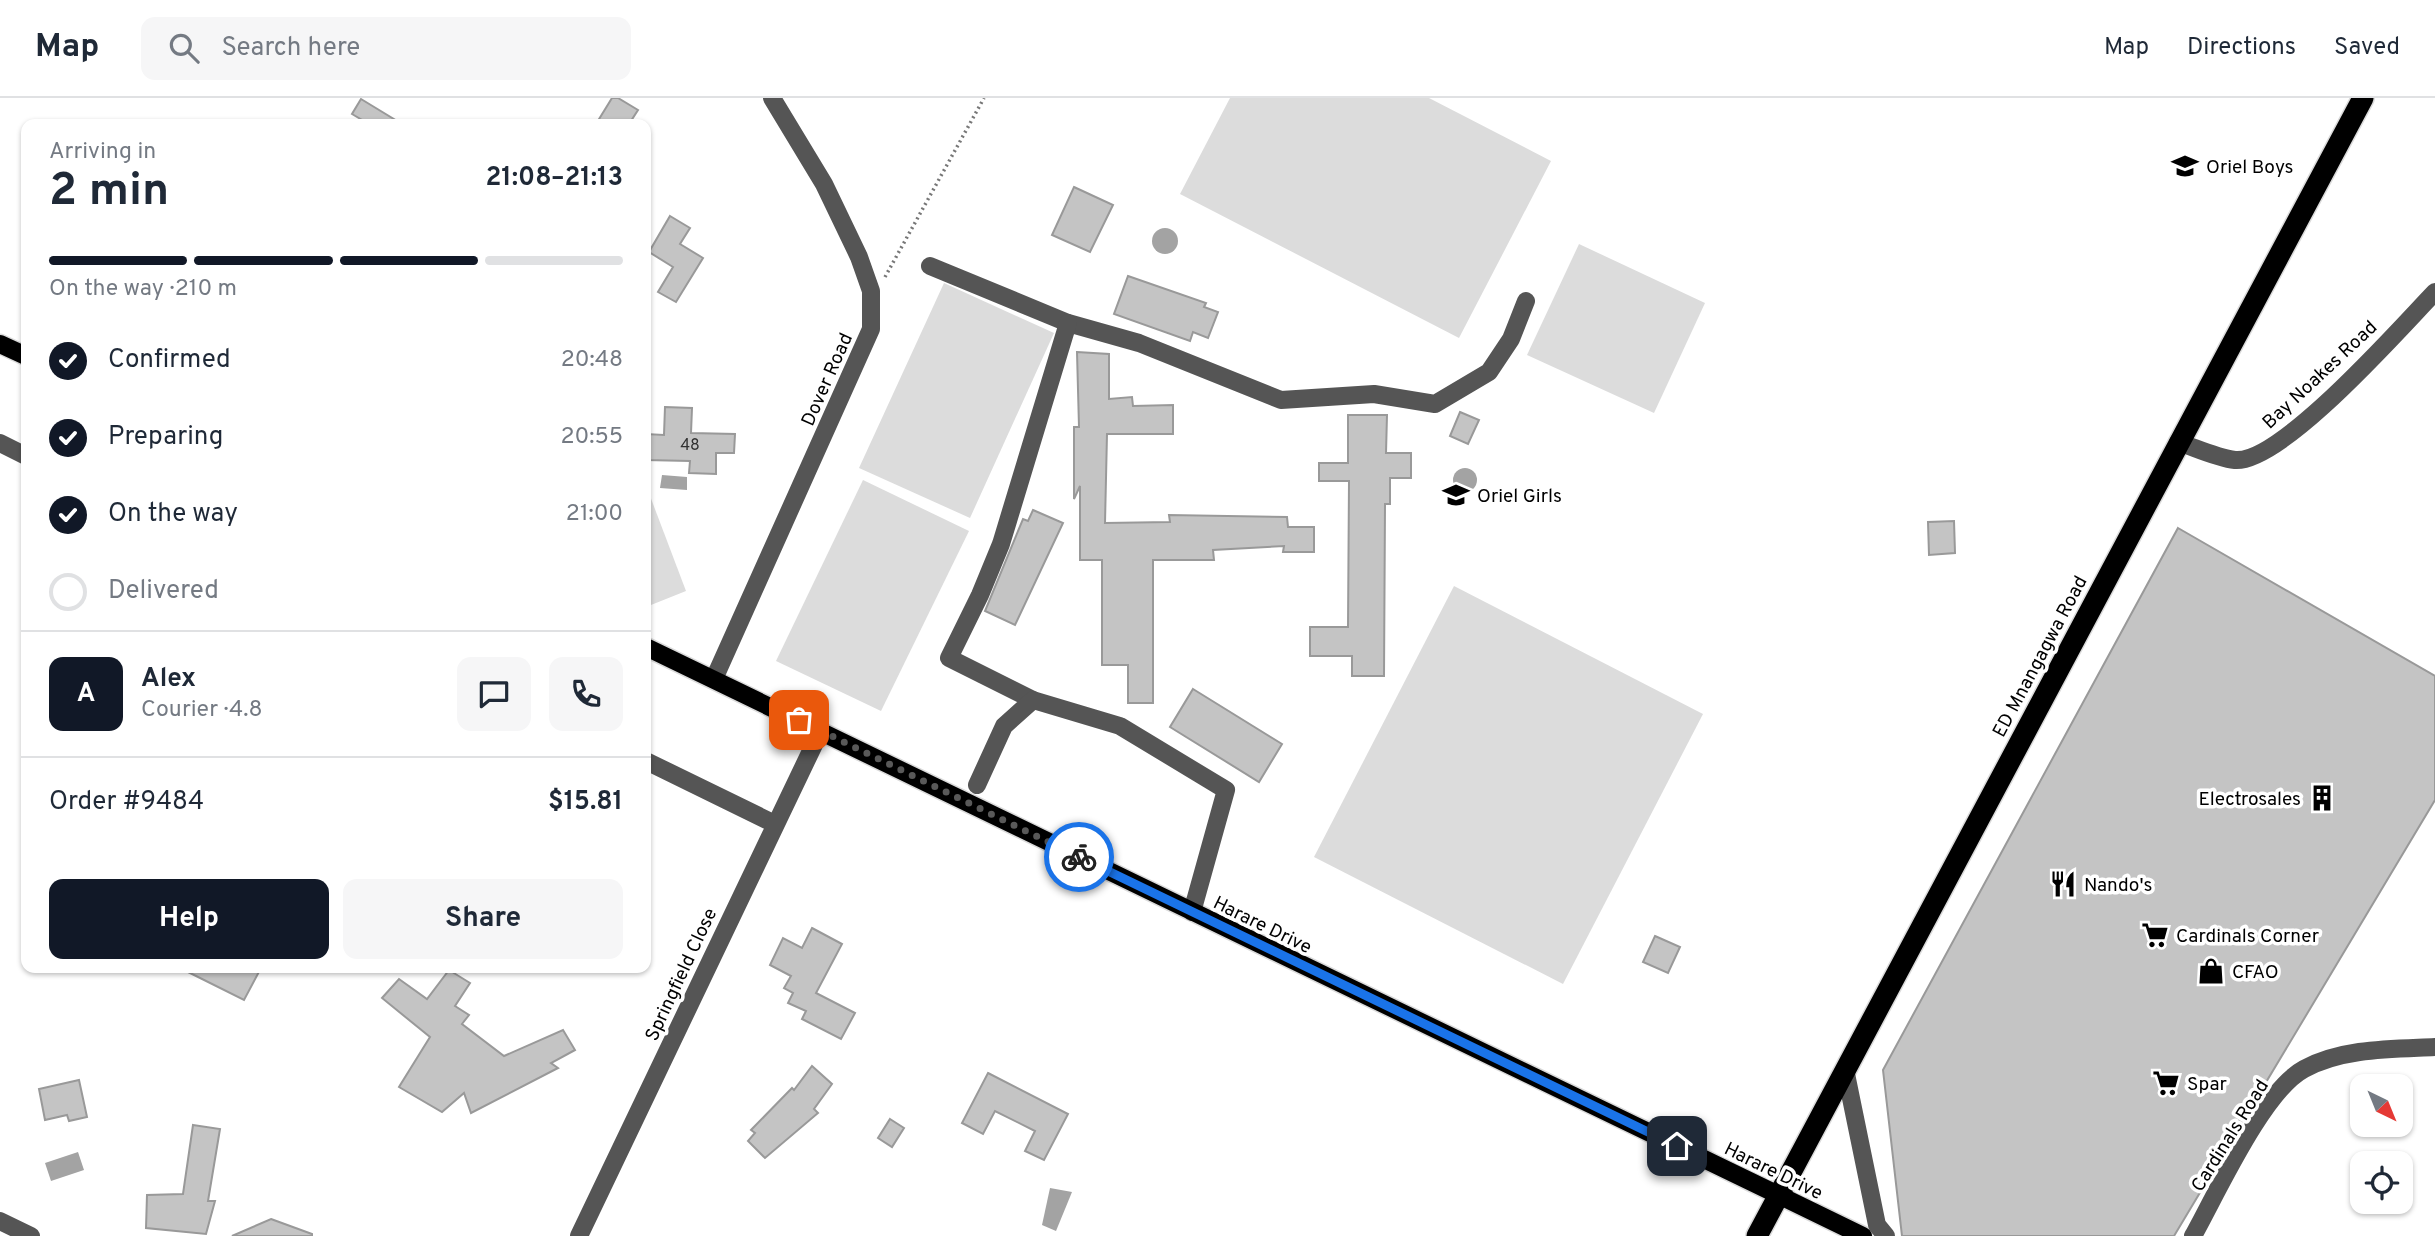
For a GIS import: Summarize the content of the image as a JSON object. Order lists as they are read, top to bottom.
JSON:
{
  "streets": {
    "highway": ["ED Mnangagwa Road"],
    "main road": ["Harare Drive"],
    "street": [
      "Bay Noakes Road",
      "Dover Road",
      "Springfield Close",
      "Cardinals Road"
    ]
  },
  "crossings": [
    ["Bay Noakes Road", "ED Mnangagwa Road"],
    ["Dover Road", "Harare Drive"],
    ["ED Mnangagwa Road", "Harare Drive"],
    ["Harare Drive", "Springfield Close"]
  ],
  "places": {
    "school or university": ["Oriel Boys", "Oriel Girls"],
    "building": ["Electrosales"],
    "restaurant": ["Nando's"],
    "supermarket": ["Cardinals Corner", "Spar"],
    "shop": ["CFAO"]
  },
  "house_numbers": ["48"],
  "north": "bottom right",
  "page": {
    "header": "Map",
    "search": "Search here",
    "nav": ["Map", "Directions", "Saved"],
    "heading": ["2 min", "Arriving in", "21:08–21:13"],
    "panel": [
      "Alex",
      "Courier · 4.8",
      "Order #9484",
      "$15.81"
    ],
    "bar": "On the way · 210 m",
    "list": [
      ["Confirmed", "20:48"],
      ["Preparing", "20:55"],
      ["On the way", "21:00"],
      "Delivered"
    ],
    "round": "A",
    "buttons": ["Help", "Share"]
  }
}
